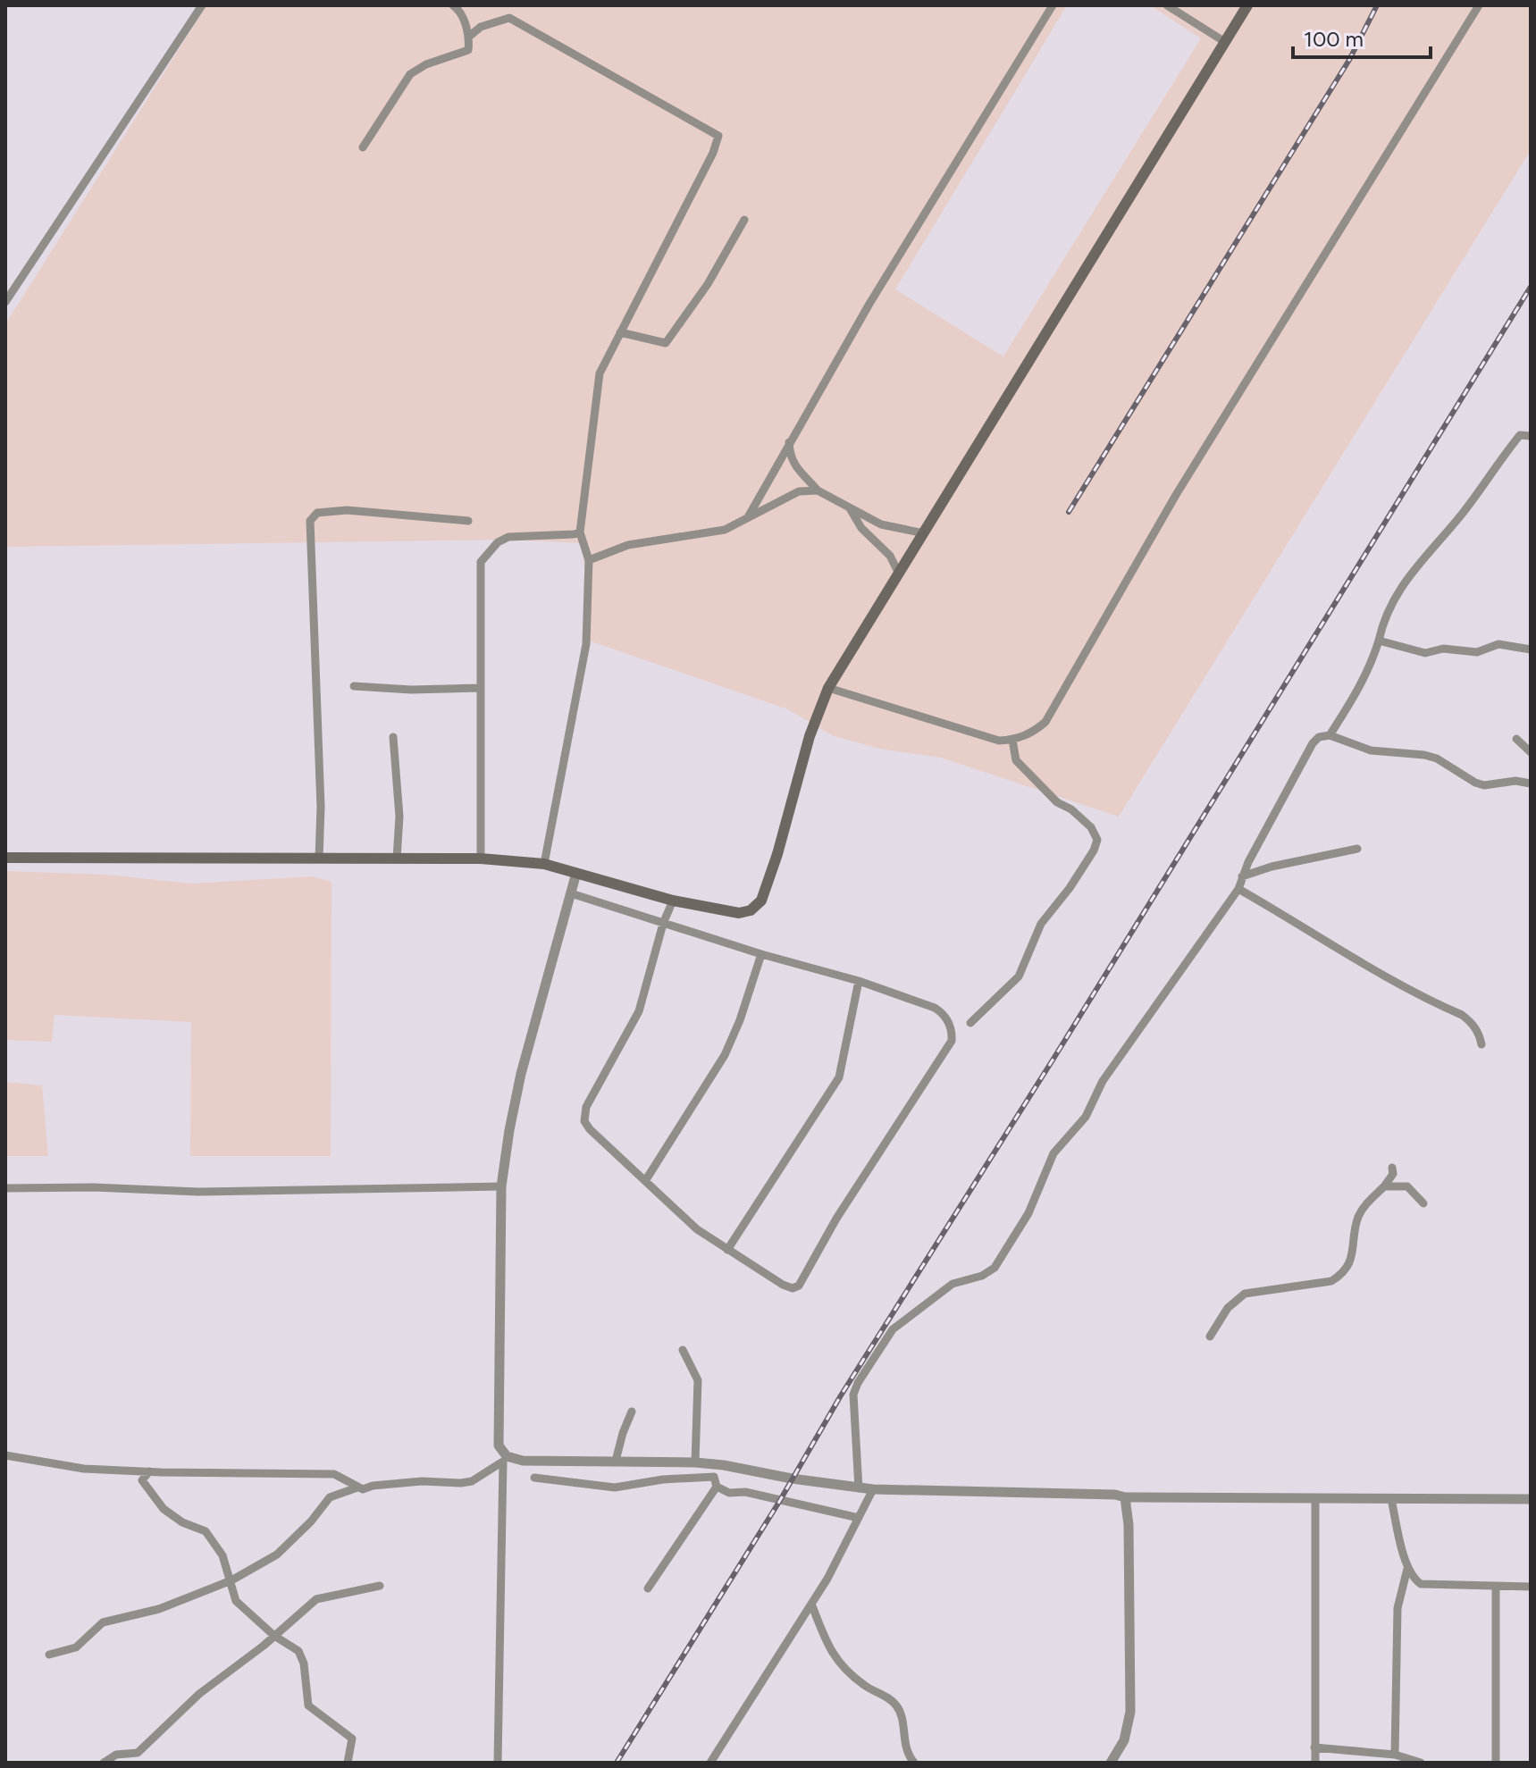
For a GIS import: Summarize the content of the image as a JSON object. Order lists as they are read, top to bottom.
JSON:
{
  "scale_bar": "100 m"
}
